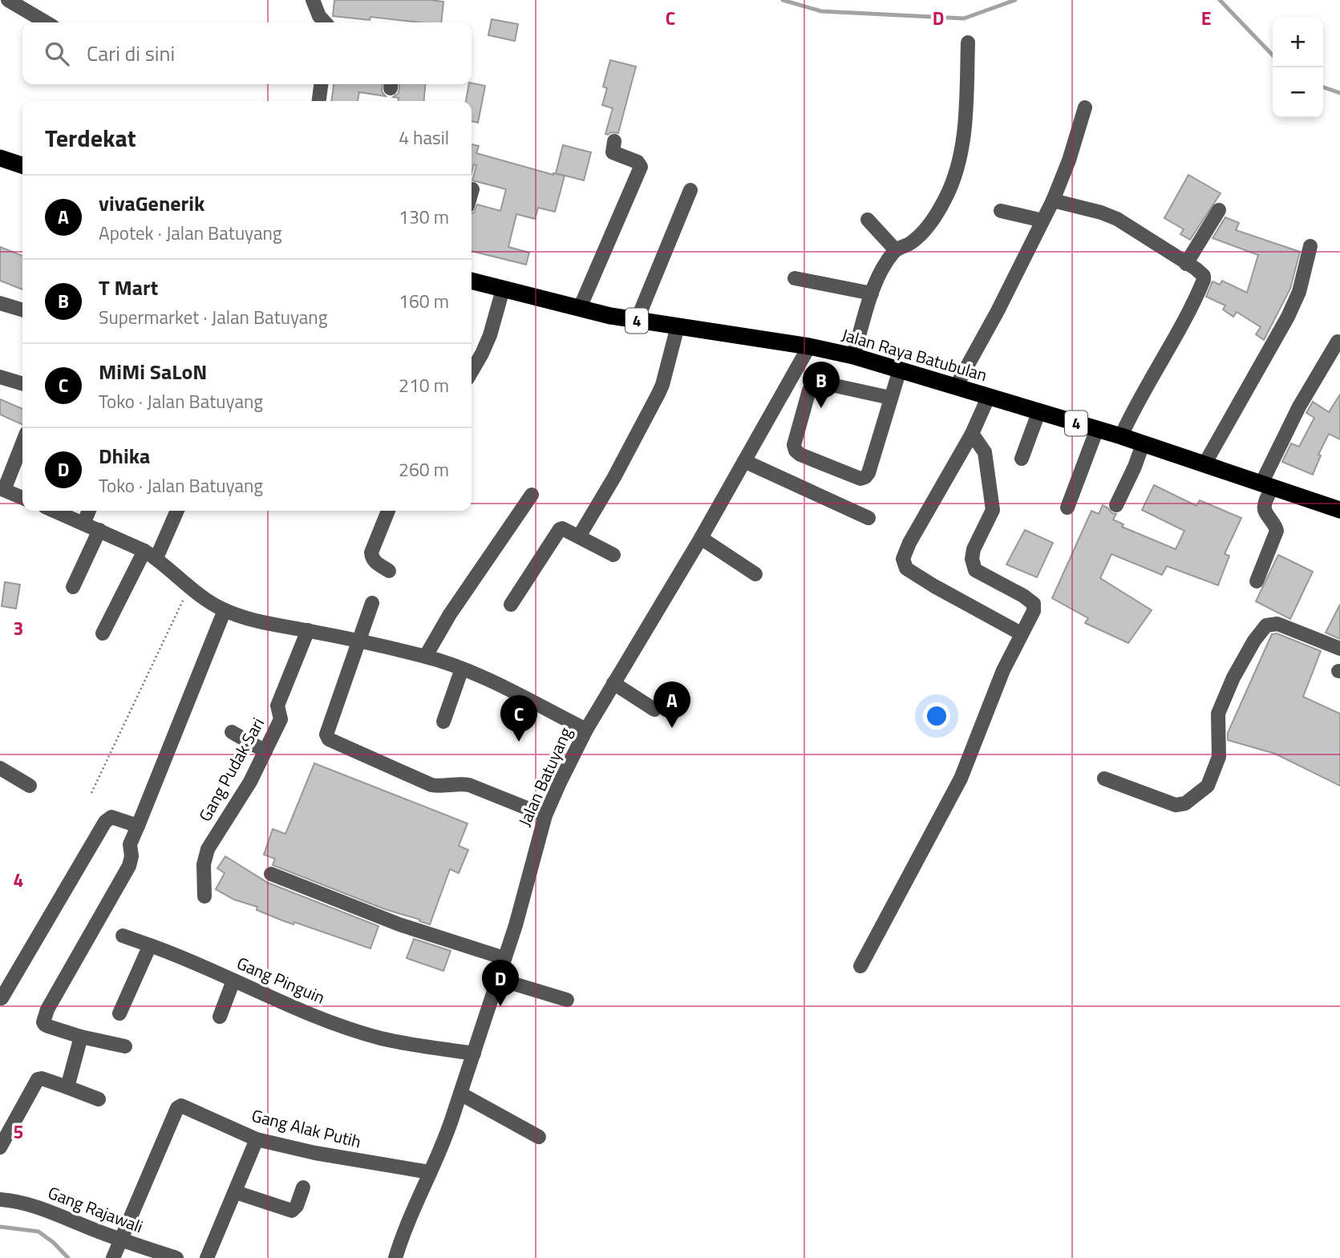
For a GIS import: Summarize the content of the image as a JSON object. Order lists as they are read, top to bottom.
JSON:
{
  "streets": {
    "highway": ["4", "Jalan Raya Batubulan"],
    "street": [
      "Gang Pudak Sari",
      "Jalan Batuyang",
      "Gang Pinguin",
      "Gang Alak Putih",
      "Gang Rajawali"
    ]
  },
  "crossings": [
    ["Jalan Raya Batubulan", "Jalan Batuyang"],
    ["Jalan Batuyang", "Gang Pinguin"],
    ["Jalan Batuyang", "Gang Alak Putih"],
    ["Gang Alak Putih", "Gang Rajawali"]
  ],
  "page": {
    "map_buttons": ["+", "−"],
    "search": "Cari di sini",
    "heading": ["Terdekat", "4 hasil"],
    "list": [
      {
        "mark": "A",
        "name": "vivaGenerik",
        "note": "Apotek · Jalan Batuyang",
        "value": "130 m"
      },
      {
        "mark": "B",
        "name": "T Mart",
        "note": "Supermarket · Jalan Batuyang",
        "value": "160 m"
      },
      {
        "mark": "C",
        "name": "MiMi SaLoN",
        "note": "Toko · Jalan Batuyang",
        "value": "210 m"
      },
      {
        "mark": "D",
        "name": "Dhika",
        "note": "Toko · Jalan Batuyang",
        "value": "260 m"
      }
    ],
    "pins": [
      "B",
      "A",
      "C",
      "D"
    ]
  },
  "grid": {
    "columns": ["C", "D", "E"],
    "rows": ["3", "4", "5"]
  }
}
